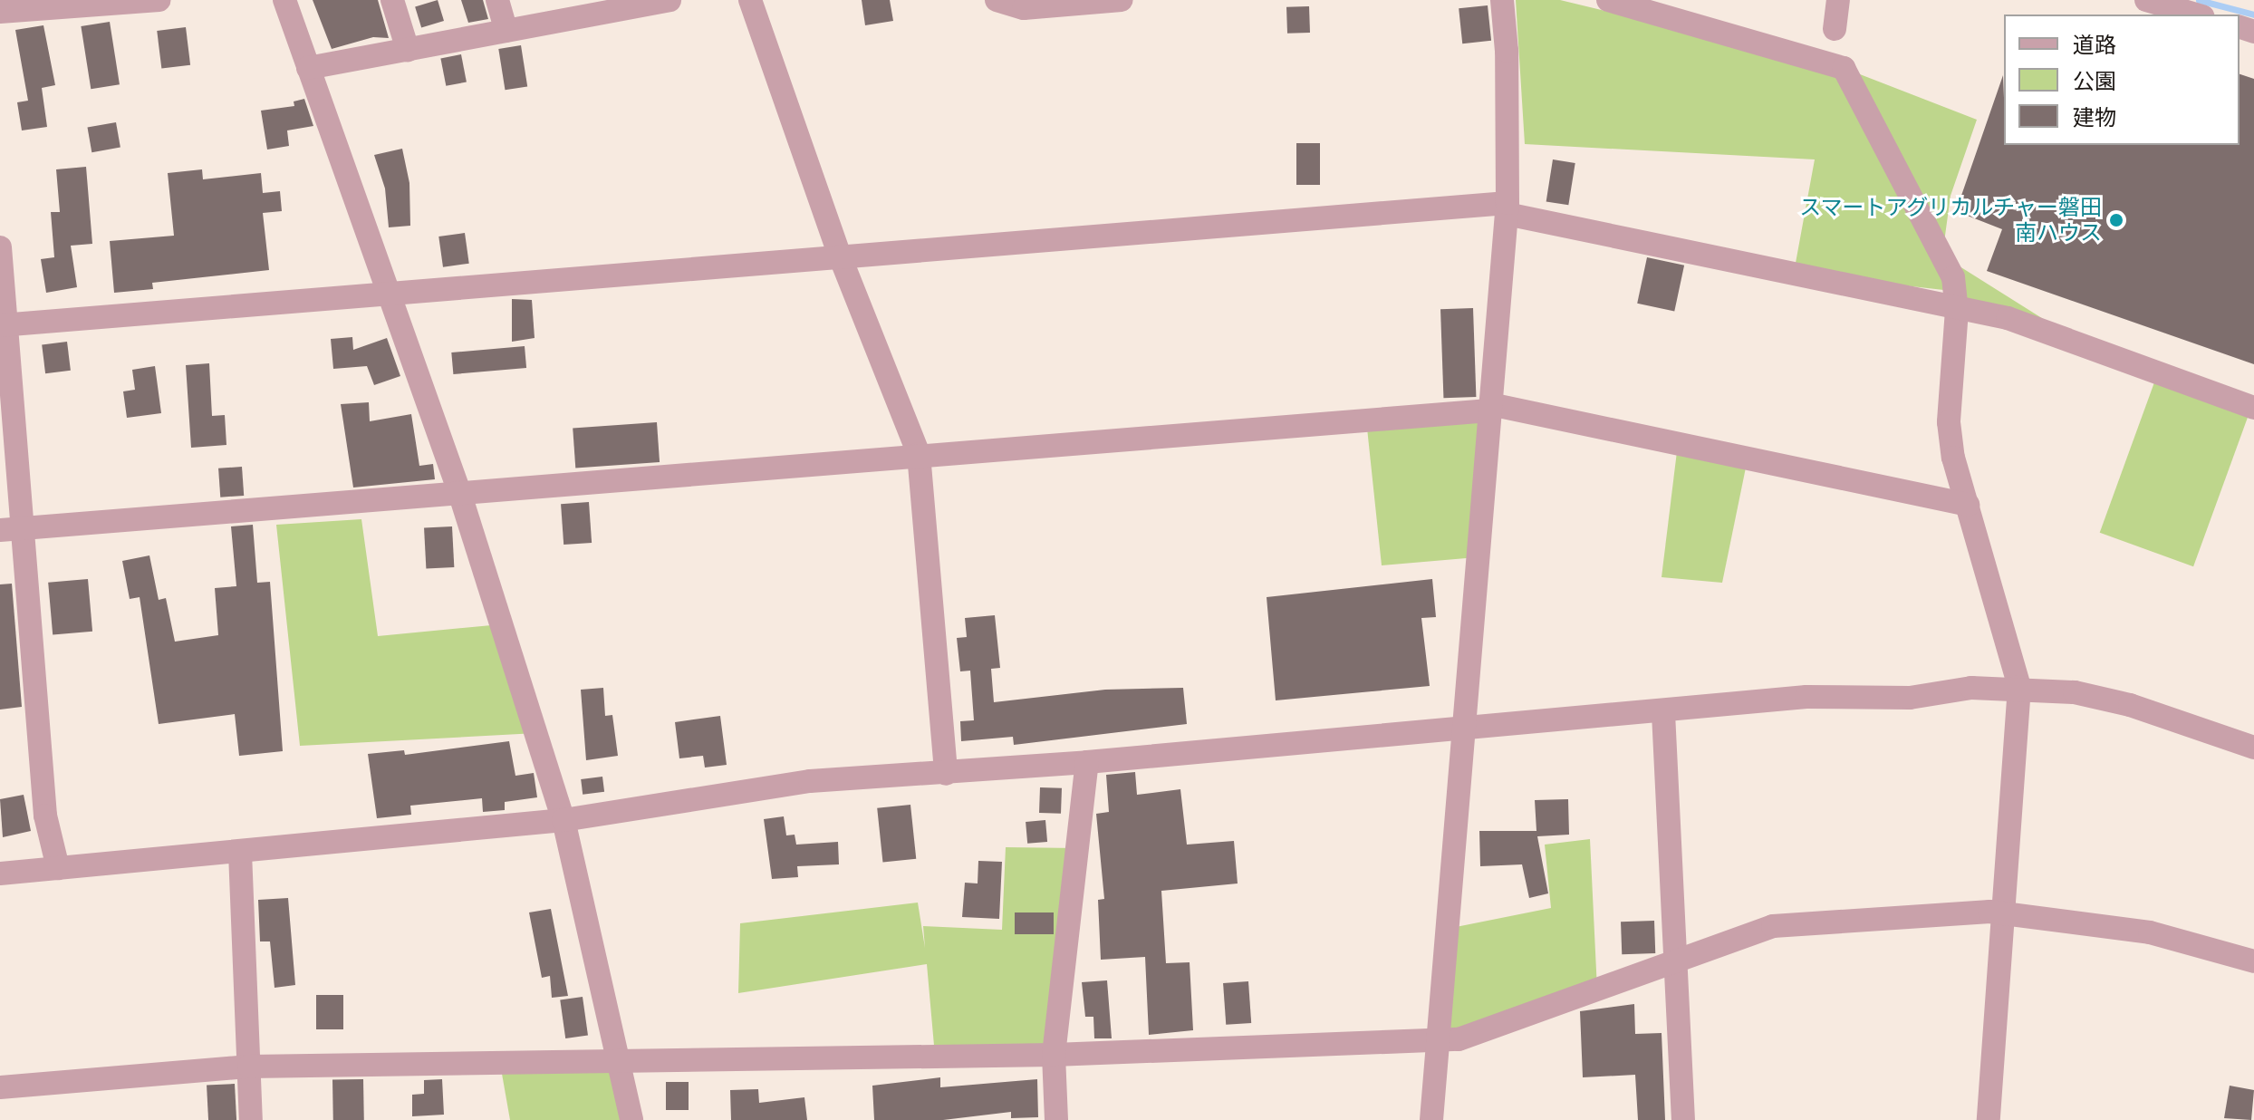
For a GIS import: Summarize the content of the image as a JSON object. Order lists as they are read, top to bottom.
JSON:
{
  "places": ["スマートアグリカルチャー磐田 南ハウス"],
  "legend": ["道路", "公園", "建物"]
}
